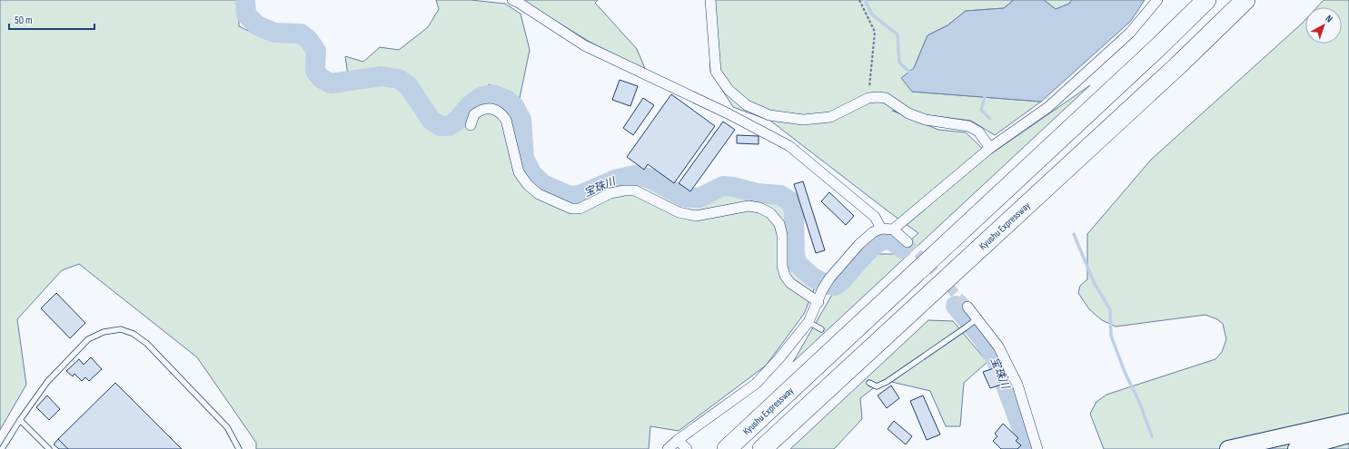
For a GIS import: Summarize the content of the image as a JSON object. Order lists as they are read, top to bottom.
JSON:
{
  "streets": {
    "highway": ["Kyushu Expressway"]
  },
  "water": ["宝珠川"],
  "scale_bar": "50 m",
  "north": "top right"
}
